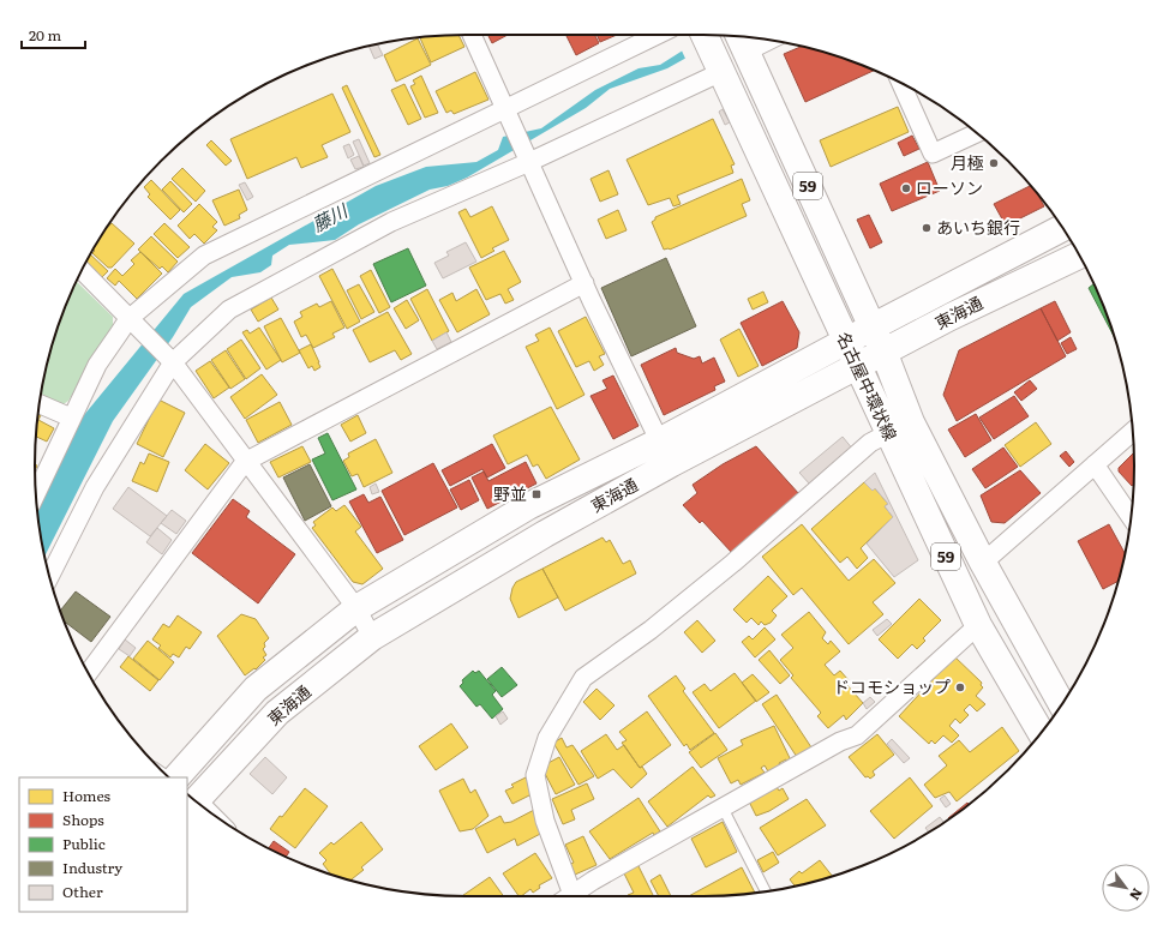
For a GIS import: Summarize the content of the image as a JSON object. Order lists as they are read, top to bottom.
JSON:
{
  "streets": {
    "main road": ["59", "東海通", "名古屋中環状線"]
  },
  "crossings": [
    ["東海通", "名古屋中環状線"]
  ],
  "water": ["藤川"],
  "places": {
    "other": [
      "月極",
      "ローソン",
      "あいち銀行",
      "ドコモショップ"
    ],
    "transit": ["野並"]
  },
  "legend": [
    "Homes",
    "Shops",
    "Public",
    "Industry",
    "Other"
  ],
  "scale_bar": "20 m",
  "north": "bottom right"
}
